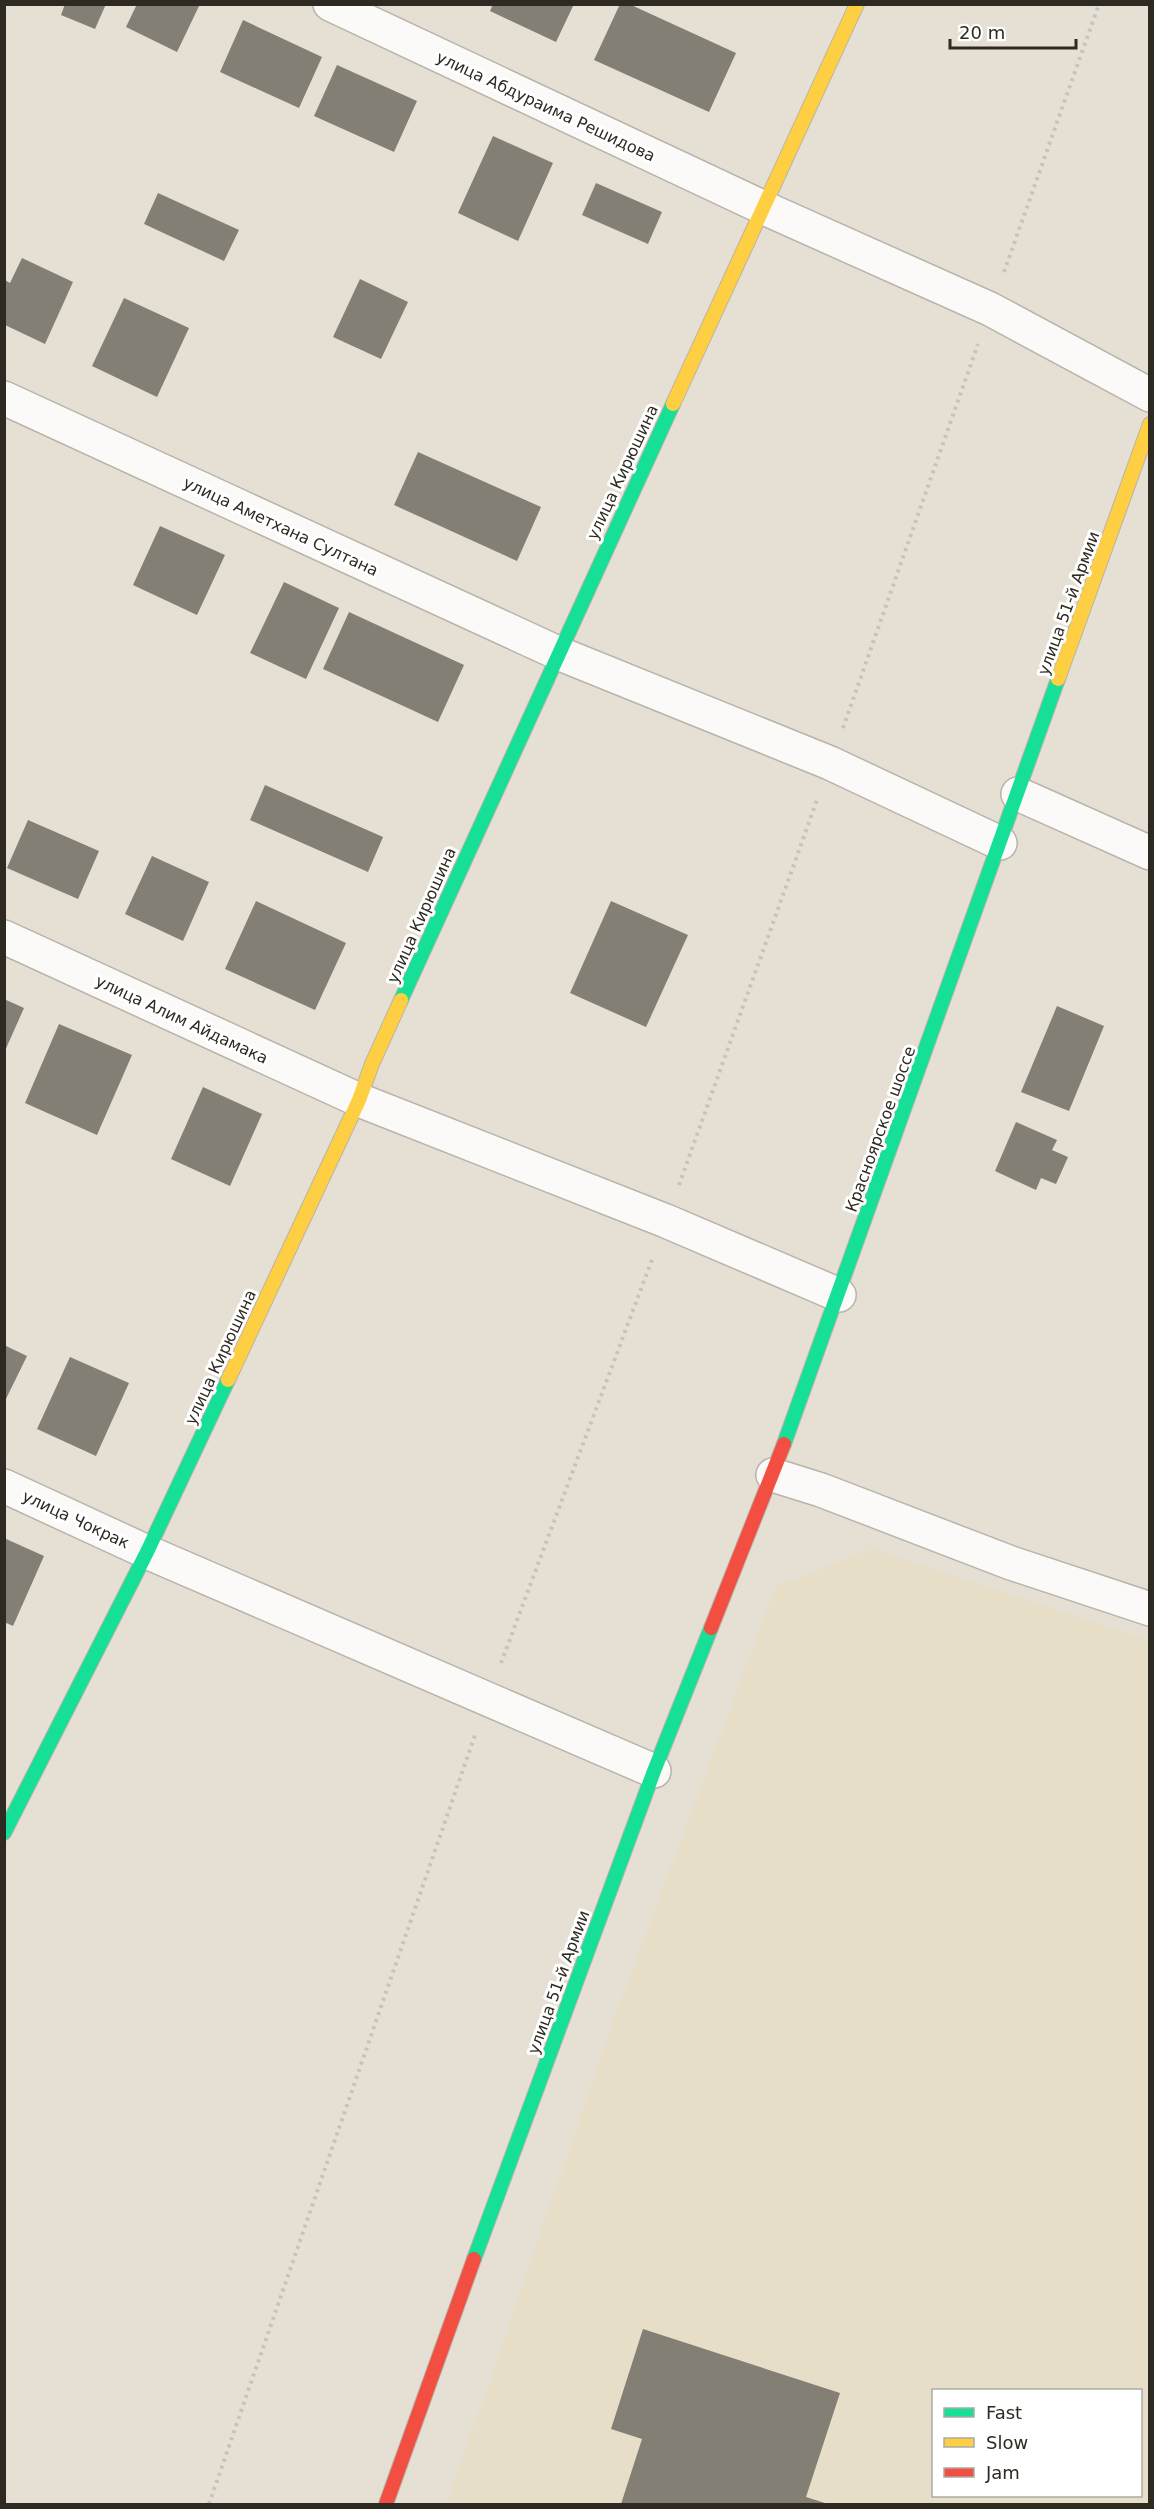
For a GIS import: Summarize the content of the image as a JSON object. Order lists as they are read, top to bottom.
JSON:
{
  "streets": {
    "main road": ["улица Кирюшина", "улица 51-й Армии", "Красноярское шоссе"],
    "street": [
      "улица Абдураима Решидова",
      "улица Аметхана Султана",
      "улица Алим Айдамака",
      "улица Чокрак"
    ]
  },
  "crossings": [
    ["улица Абдураима Решидова", "улица Кирюшина"],
    ["улица Кирюшина", "улица Аметхана Султана"],
    ["улица Кирюшина", "улица Алим Айдамака"],
    ["улица Кирюшина", "улица Чокрак"],
    ["улица Аметхана Султана", "Красноярское шоссе"],
    ["улица 51-й Армии", "Красноярское шоссе"],
    ["улица 51-й Армии", "улица Чокрак"],
    ["улица Алим Айдамака", "Красноярское шоссе"]
  ],
  "legend": ["Fast", "Slow", "Jam"],
  "scale_bar": "20 m"
}
